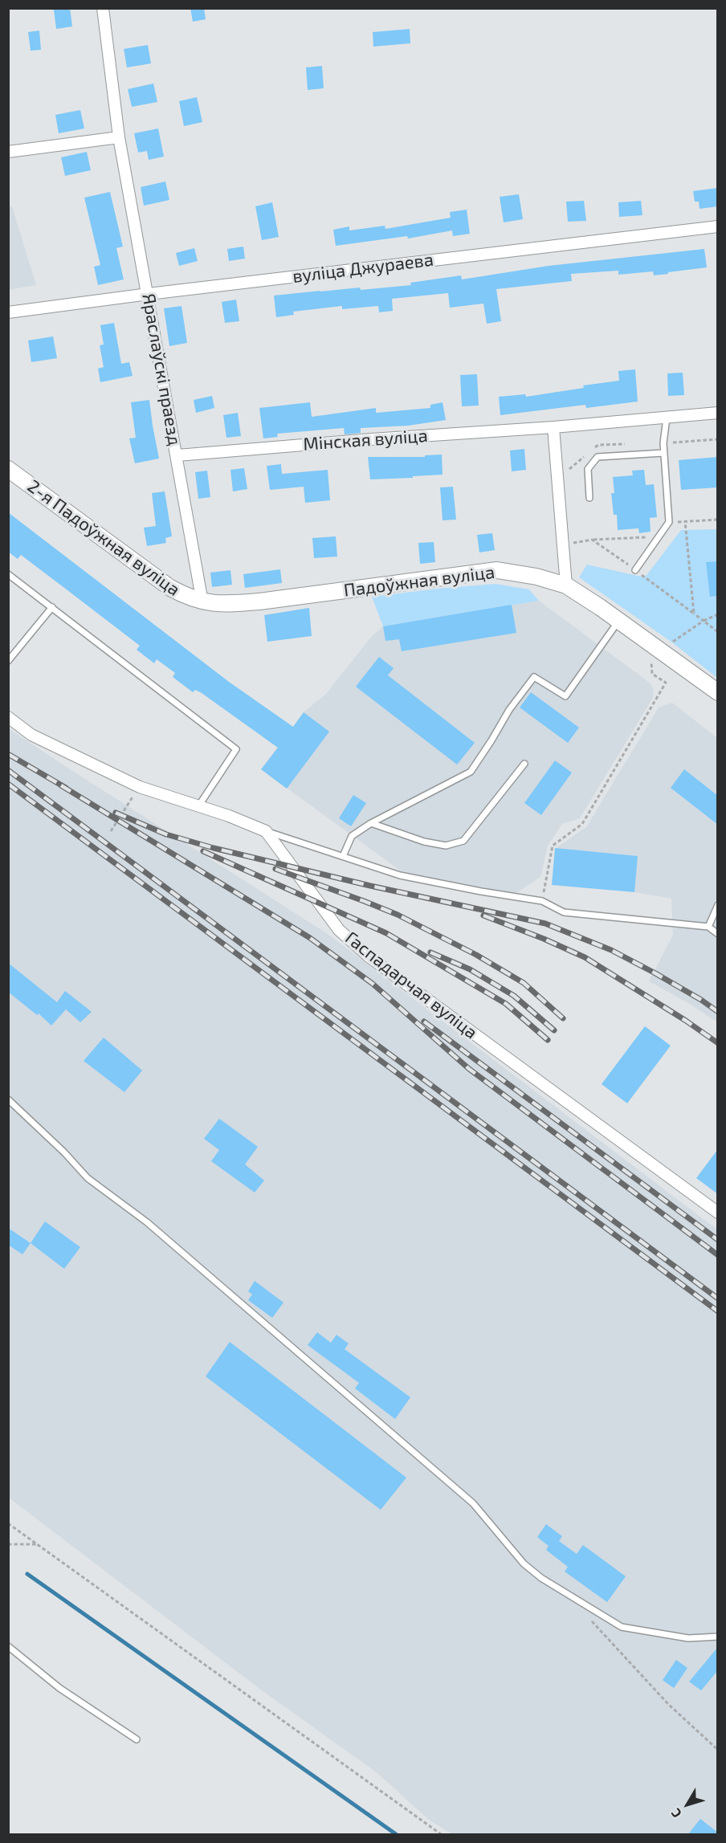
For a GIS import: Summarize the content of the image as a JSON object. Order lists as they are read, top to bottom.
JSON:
{
  "streets": {
    "main road": ["2-я Падоўжная вуліца", "Падоўжная вуліца"],
    "street": [
      "вуліца Джураева",
      "Яраслаўскі праезд",
      "Мінская вуліца",
      "Гаспадарчая вуліца"
    ]
  },
  "crossings": [
    ["вуліца Джураева", "Яраслаўскі праезд"],
    ["Яраслаўскі праезд", "Мінская вуліца"],
    ["Яраслаўскі праезд", "2-я Падоўжная вуліца"],
    ["2-я Падоўжная вуліца", "Падоўжная вуліца"]
  ],
  "north": "bottom left"
}
